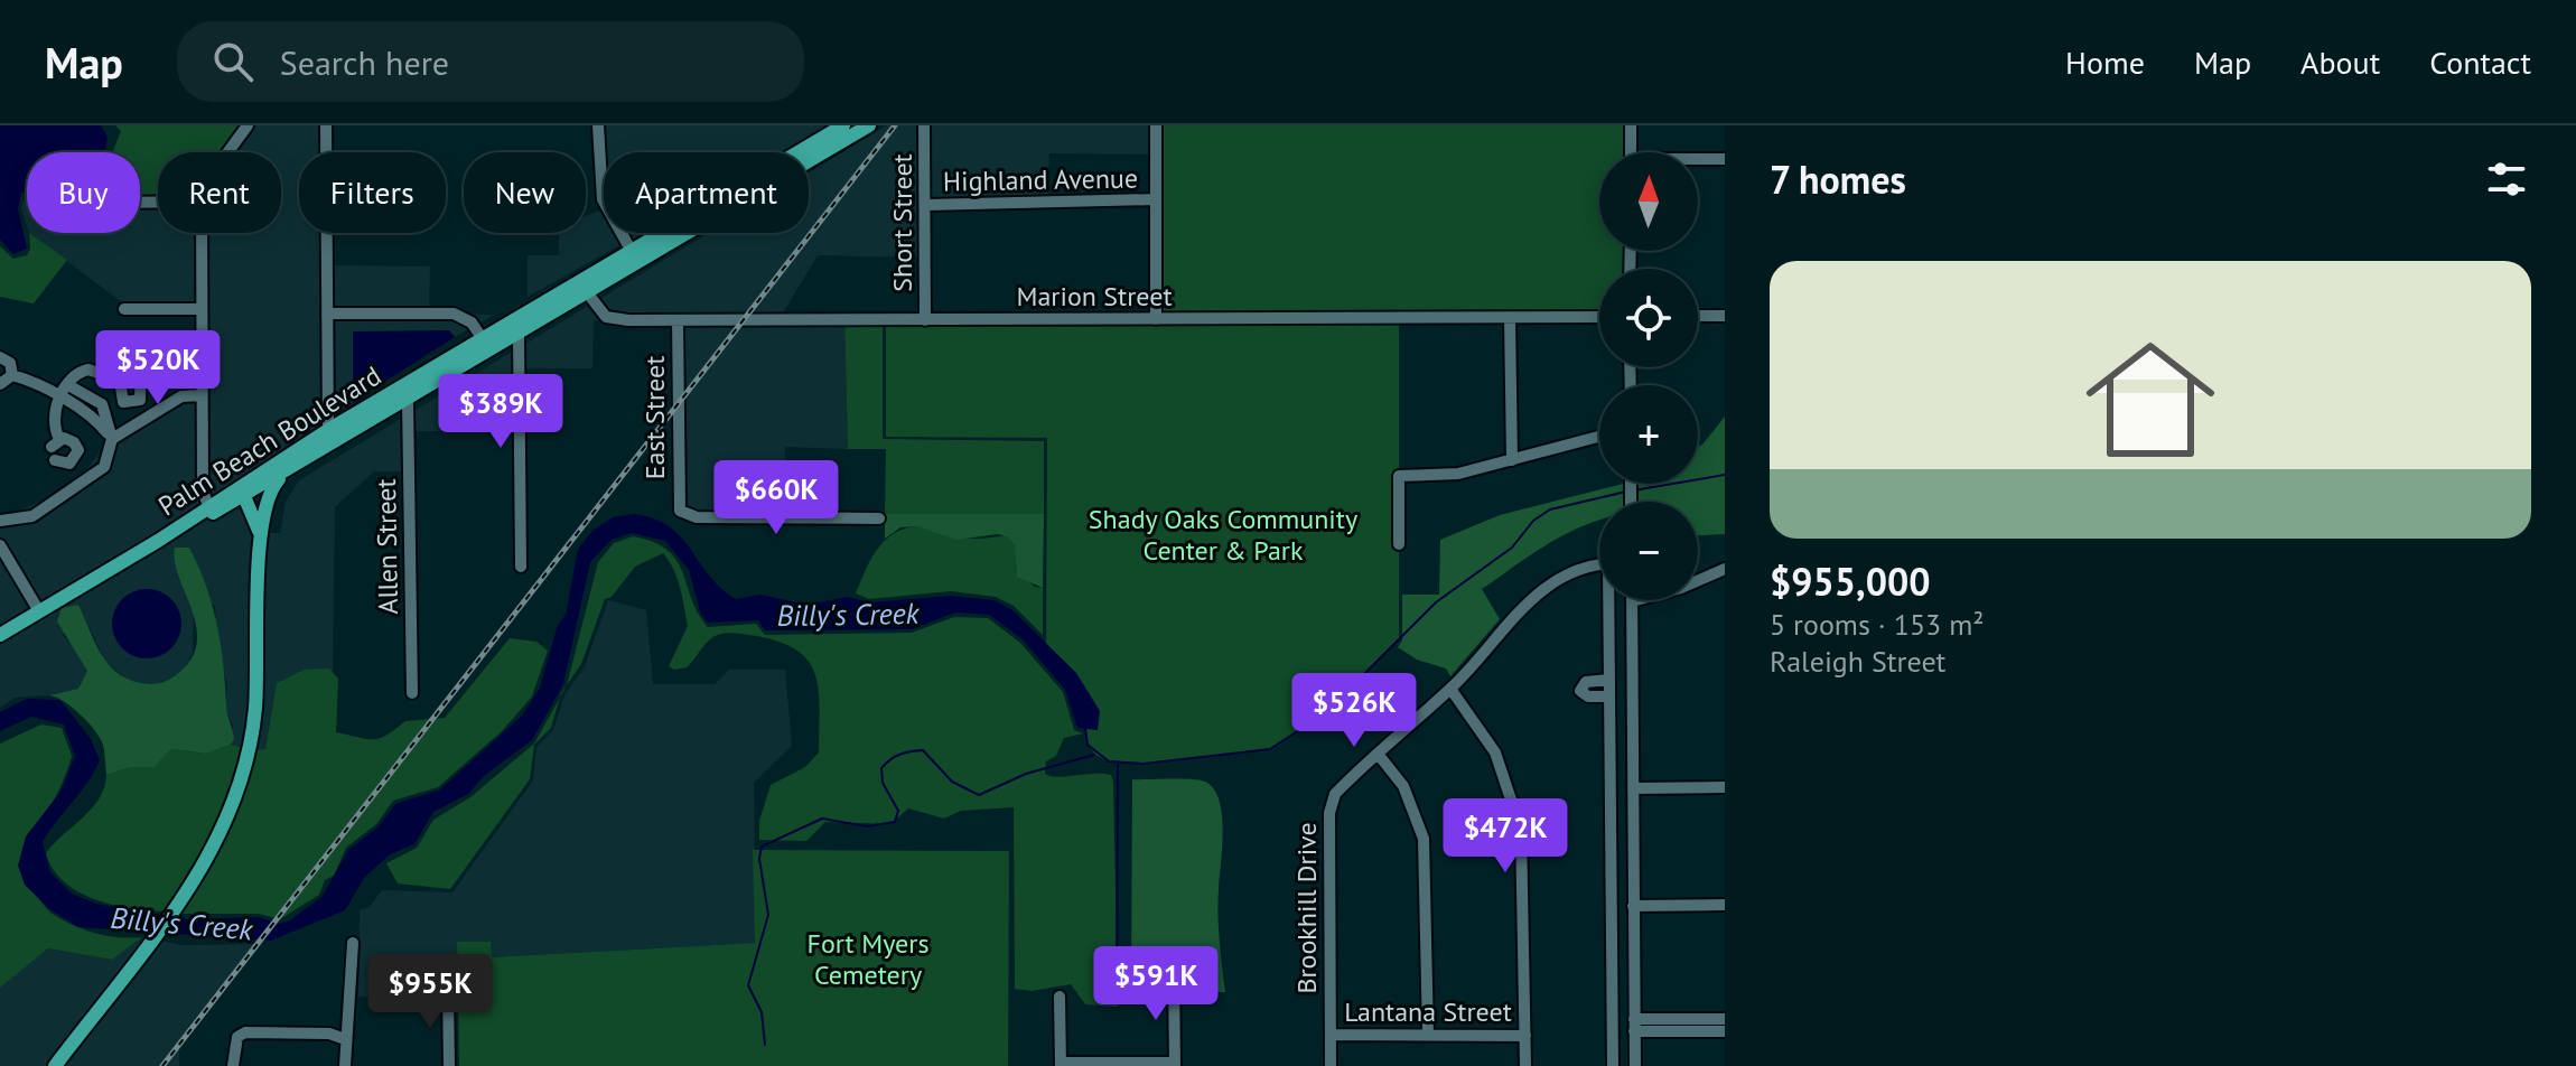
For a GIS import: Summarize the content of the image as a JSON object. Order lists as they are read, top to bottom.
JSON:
{
  "streets": {
    "main road": ["Palm Beach Boulevard"],
    "street": [
      "Highland Avenue",
      "Short Street",
      "Marion Street",
      "East Street",
      "Allen Street",
      "Brookhill Drive",
      "Lantana Street"
    ]
  },
  "crossings": [
    ["Highland Avenue", "Short Street"],
    ["Short Street", "Marion Street"],
    ["Marion Street", "East Street"],
    ["Marion Street", "Palm Beach Boulevard"],
    ["Palm Beach Boulevard", "Allen Street"],
    ["Brookhill Drive", "Lantana Street"]
  ],
  "water": ["Billy's Creek"],
  "parks": ["Shady Oaks Community Center & Park", "Fort Myers Cemetery"],
  "north": "top",
  "page": {
    "header": "Map",
    "search": "Search here",
    "nav": [
      "Home",
      "Map",
      "About",
      "Contact"
    ],
    "heading": "7 homes",
    "map_buttons": ["+", "−"],
    "chip": [
      "Buy",
      "Rent",
      "Filters",
      "New",
      "Apartment"
    ],
    "list": [
      {
        "name": "$955,000",
        "note": "5 rooms · 153 m² · Raleigh Street"
      }
    ],
    "price": [
      "$520K",
      "$389K",
      "$660K",
      "$526K",
      "$472K",
      "$591K",
      "$955K"
    ]
  }
}
